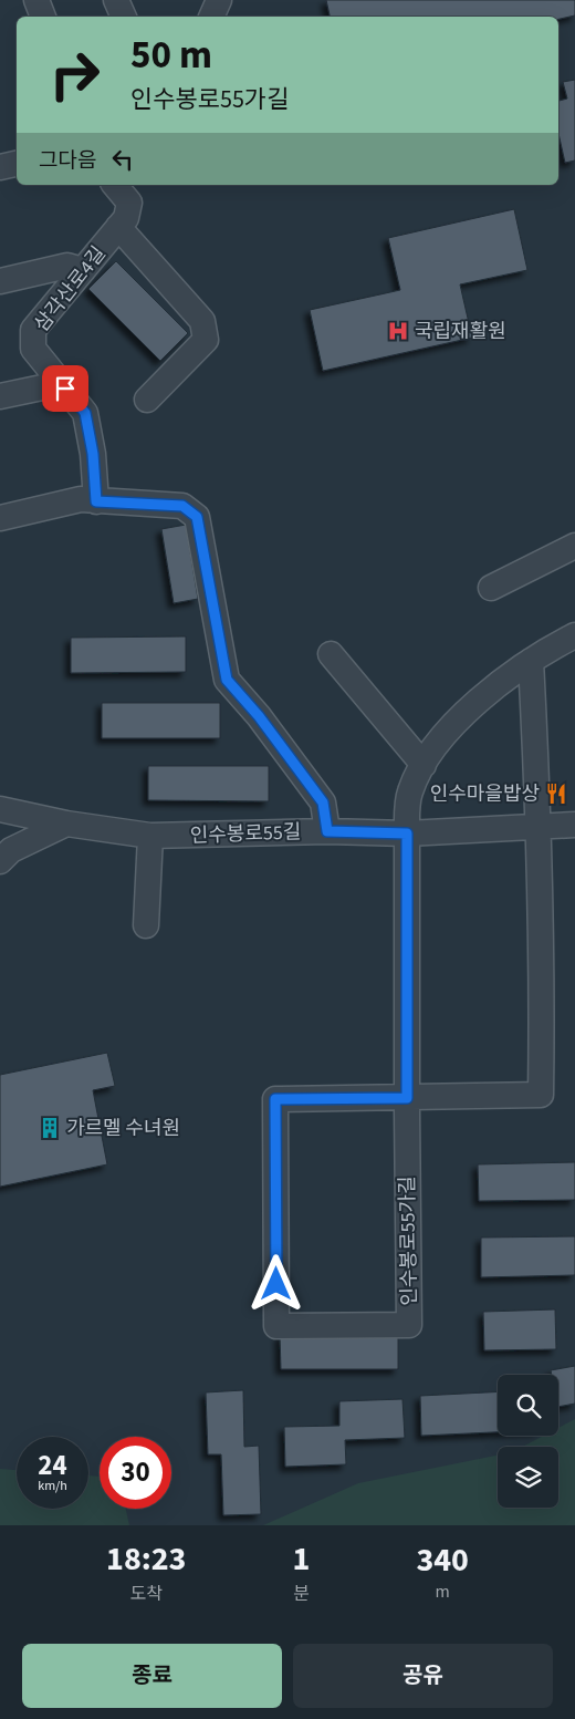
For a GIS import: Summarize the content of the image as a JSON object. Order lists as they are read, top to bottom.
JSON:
{
  "streets": {
    "street": ["삼각산로4길", "인수봉로55길", "인수봉로55가길"]
  },
  "crossings": [
    ["인수봉로55길", "인수봉로55가길"]
  ],
  "places": {
    "hospital": ["국립재활원"],
    "restaurant": ["인수마을밥상"],
    "building": ["가르멜 수녀원"]
  },
  "page": {
    "turn": ["50 m", "인수봉로55가길"],
    "then": "그다음",
    "speed": "24 km/h",
    "limit": "30",
    "eta": [
      "18:23",
      "도착",
      "1",
      "분",
      "340",
      "m"
    ],
    "buttons": ["종료", "공유"]
  }
}
